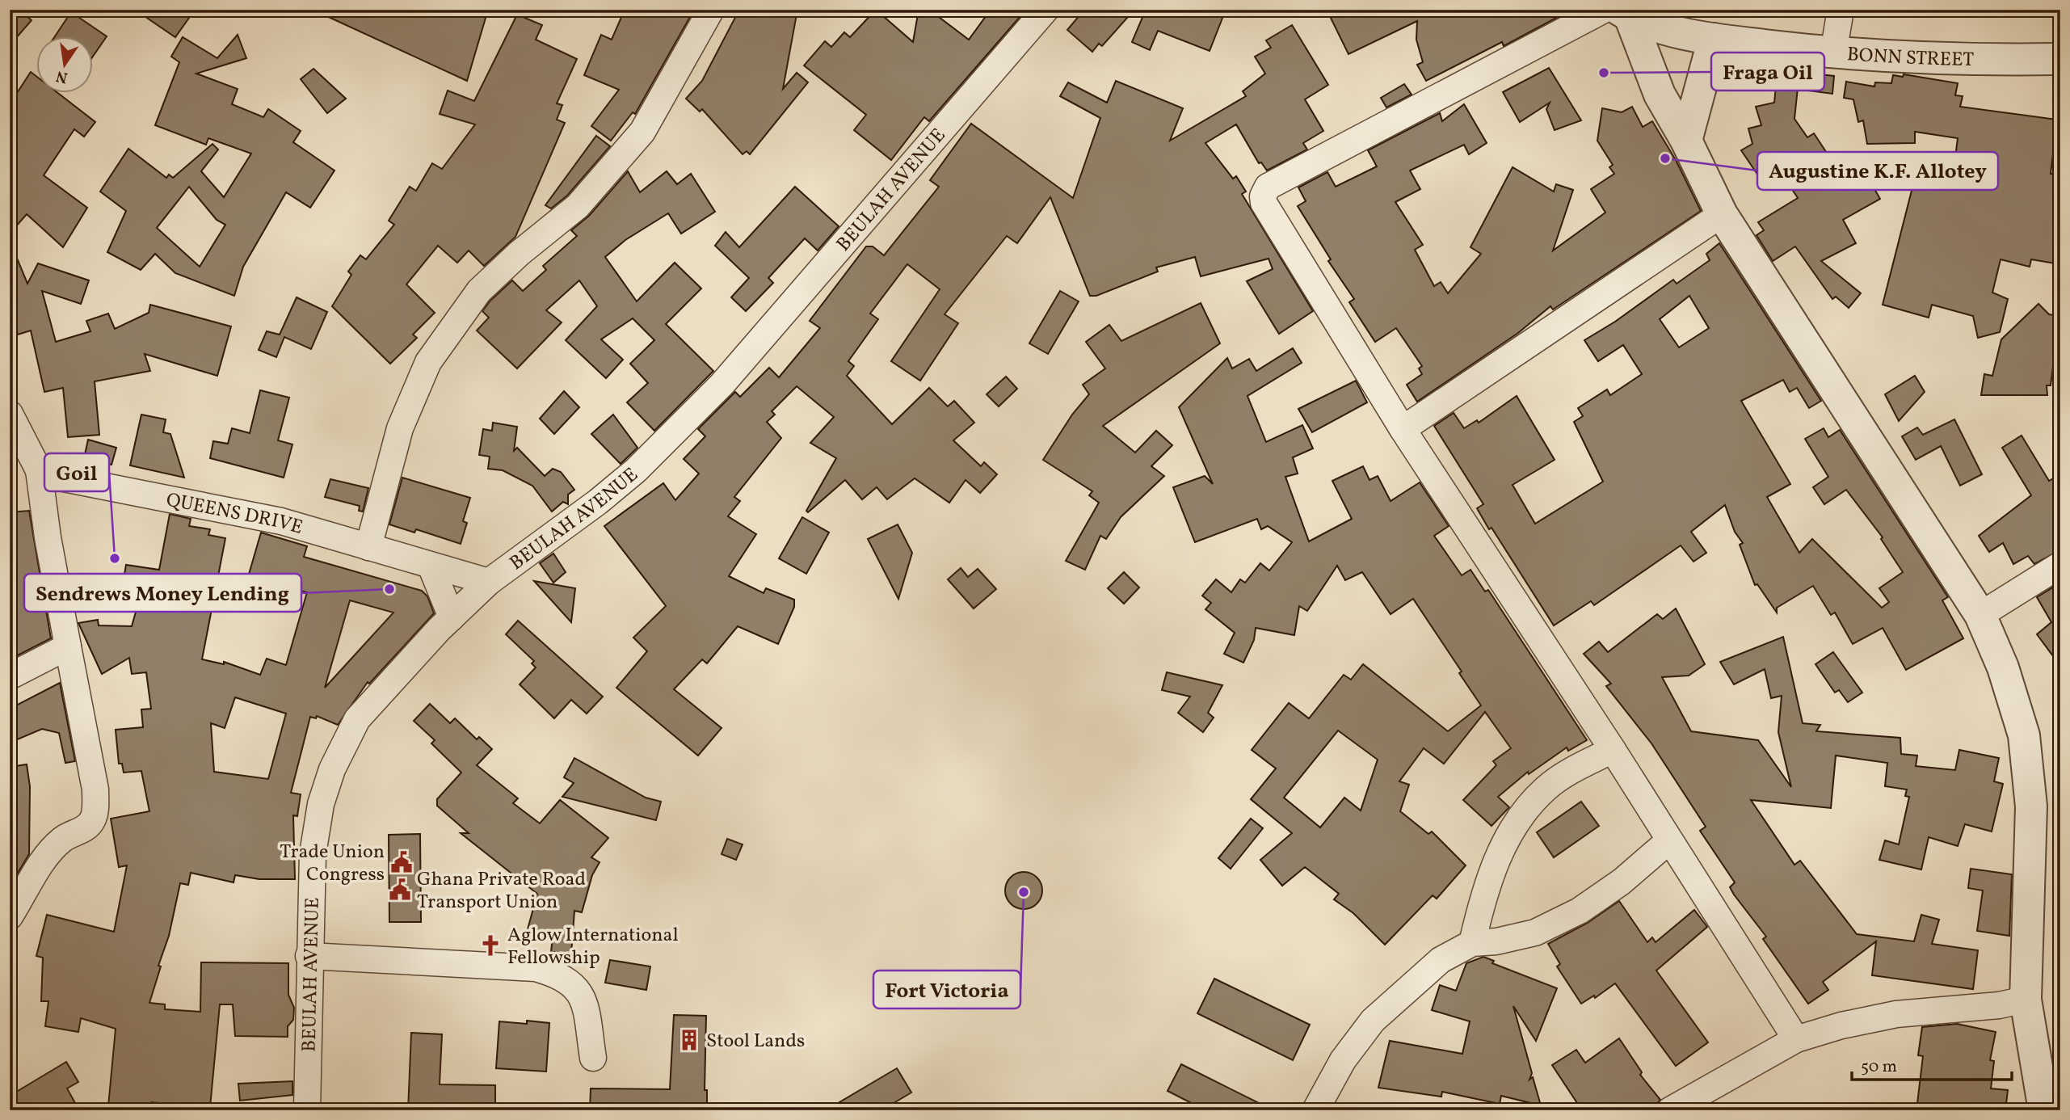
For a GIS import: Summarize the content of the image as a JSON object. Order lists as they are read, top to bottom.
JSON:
{
  "streets": {
    "street": ["BONN STREET", "BEULAH AVENUE", "QUEENS DRIVE"]
  },
  "crossings": [
    ["BEULAH AVENUE", "QUEENS DRIVE"]
  ],
  "places": {
    "other": [
      "Fraga Oil",
      "Augustine K.F. Allotey",
      "Goil",
      "Sendrews Money Lending",
      "Fort Victoria"
    ],
    "public building": ["Trade Union Congress", "Ghana Private Road Transport Union"],
    "church": ["Aglow International Fellowship"],
    "building": ["Stool Lands"]
  },
  "scale_bar": "50 m",
  "north": "bottom"
}
